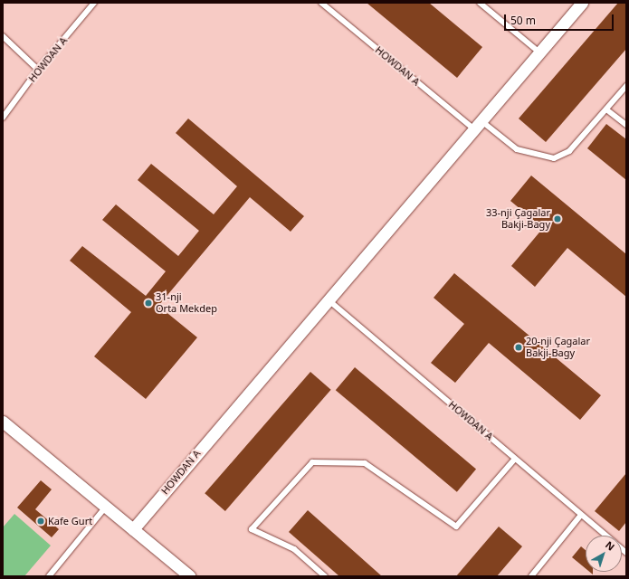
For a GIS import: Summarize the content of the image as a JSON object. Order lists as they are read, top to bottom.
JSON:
{
  "streets": {
    "street": ["HOWDAN A"]
  },
  "places": [
    "33-nji Çagalar Bakji-Bagy",
    "31-nji Orta Mekdep",
    "20-nji Çagalar Bakji-Bagy",
    "Kafe Gurt"
  ],
  "scale_bar": "50 m",
  "north": "top right"
}
